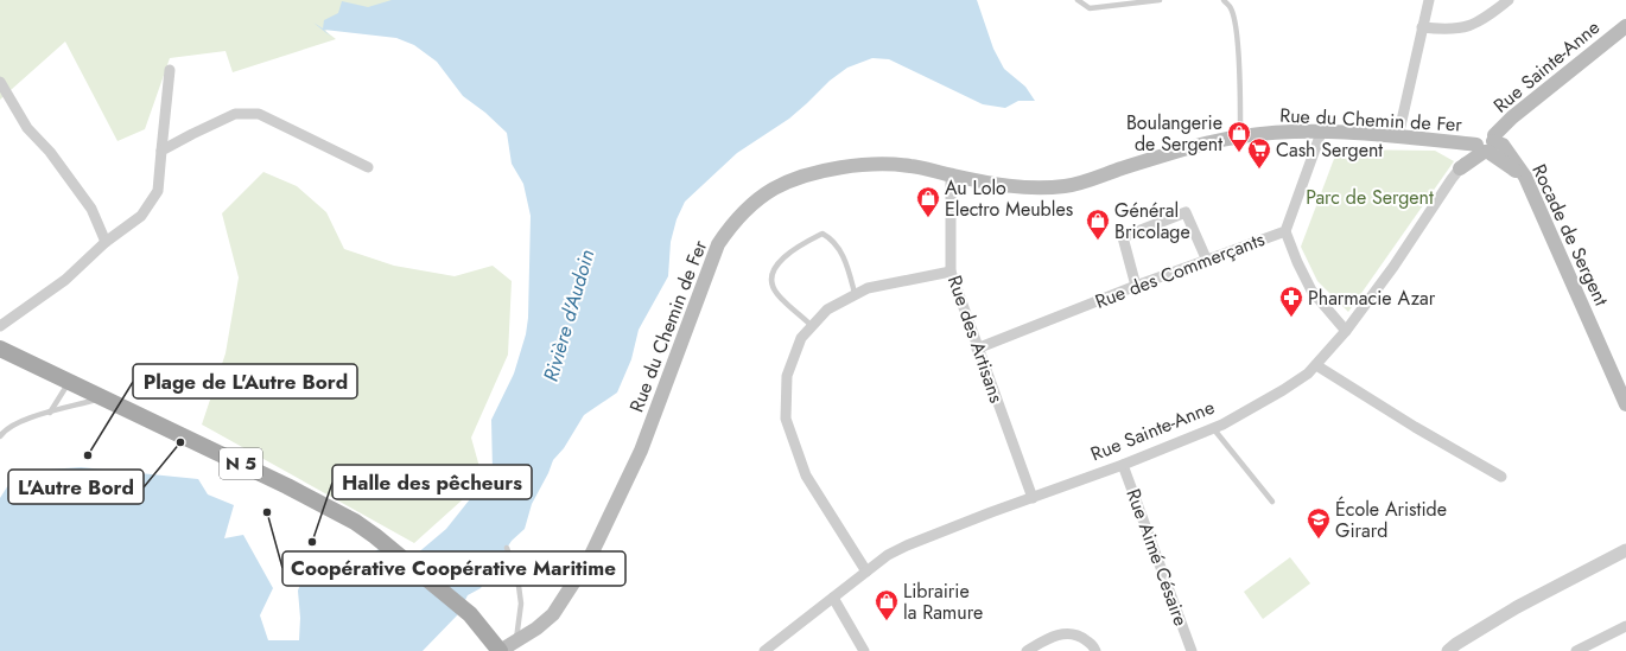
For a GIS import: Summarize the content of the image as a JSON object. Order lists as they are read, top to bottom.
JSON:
{
  "streets": {
    "main road": [
      "Rue Sainte-Anne",
      "Rue du Chemin de Fer",
      "Rocade de Sergent",
      "N 5"
    ],
    "street": ["Rue des Commerçants", "Rue des Artisans", "Rue Aimé Césaire"]
  },
  "crossings": [
    ["Rue Sainte-Anne", "Rue du Chemin de Fer"],
    ["Rue Sainte-Anne", "Rocade de Sergent"],
    ["Rue Sainte-Anne", "Rue des Artisans"],
    ["Rue Sainte-Anne", "Rue Aimé Césaire"],
    ["Rue du Chemin de Fer", "Rocade de Sergent"],
    ["Rue du Chemin de Fer", "Rue des Commerçants"],
    ["Rue du Chemin de Fer", "Rue des Artisans"],
    ["Rue du Chemin de Fer", "N 5"],
    ["Rue des Commerçants", "Rue des Artisans"]
  ],
  "water": ["Rivière d'Audoin"],
  "parks": ["Parc de Sergent"],
  "places": {
    "shop": [
      "Boulangerie de Sergent",
      "Au Lolo Electro Meubles",
      "Général Bricolage",
      "Librairie la Ramure"
    ],
    "supermarket": ["Cash Sergent"],
    "pharmacy": ["Pharmacie Azar"],
    "other": [
      "L'Autre Bord",
      "Plage de L'Autre Bord",
      "Coopérative Coopérative Maritime",
      "Halle des pêcheurs"
    ],
    "school or university": ["École Aristide Girard"]
  }
}
